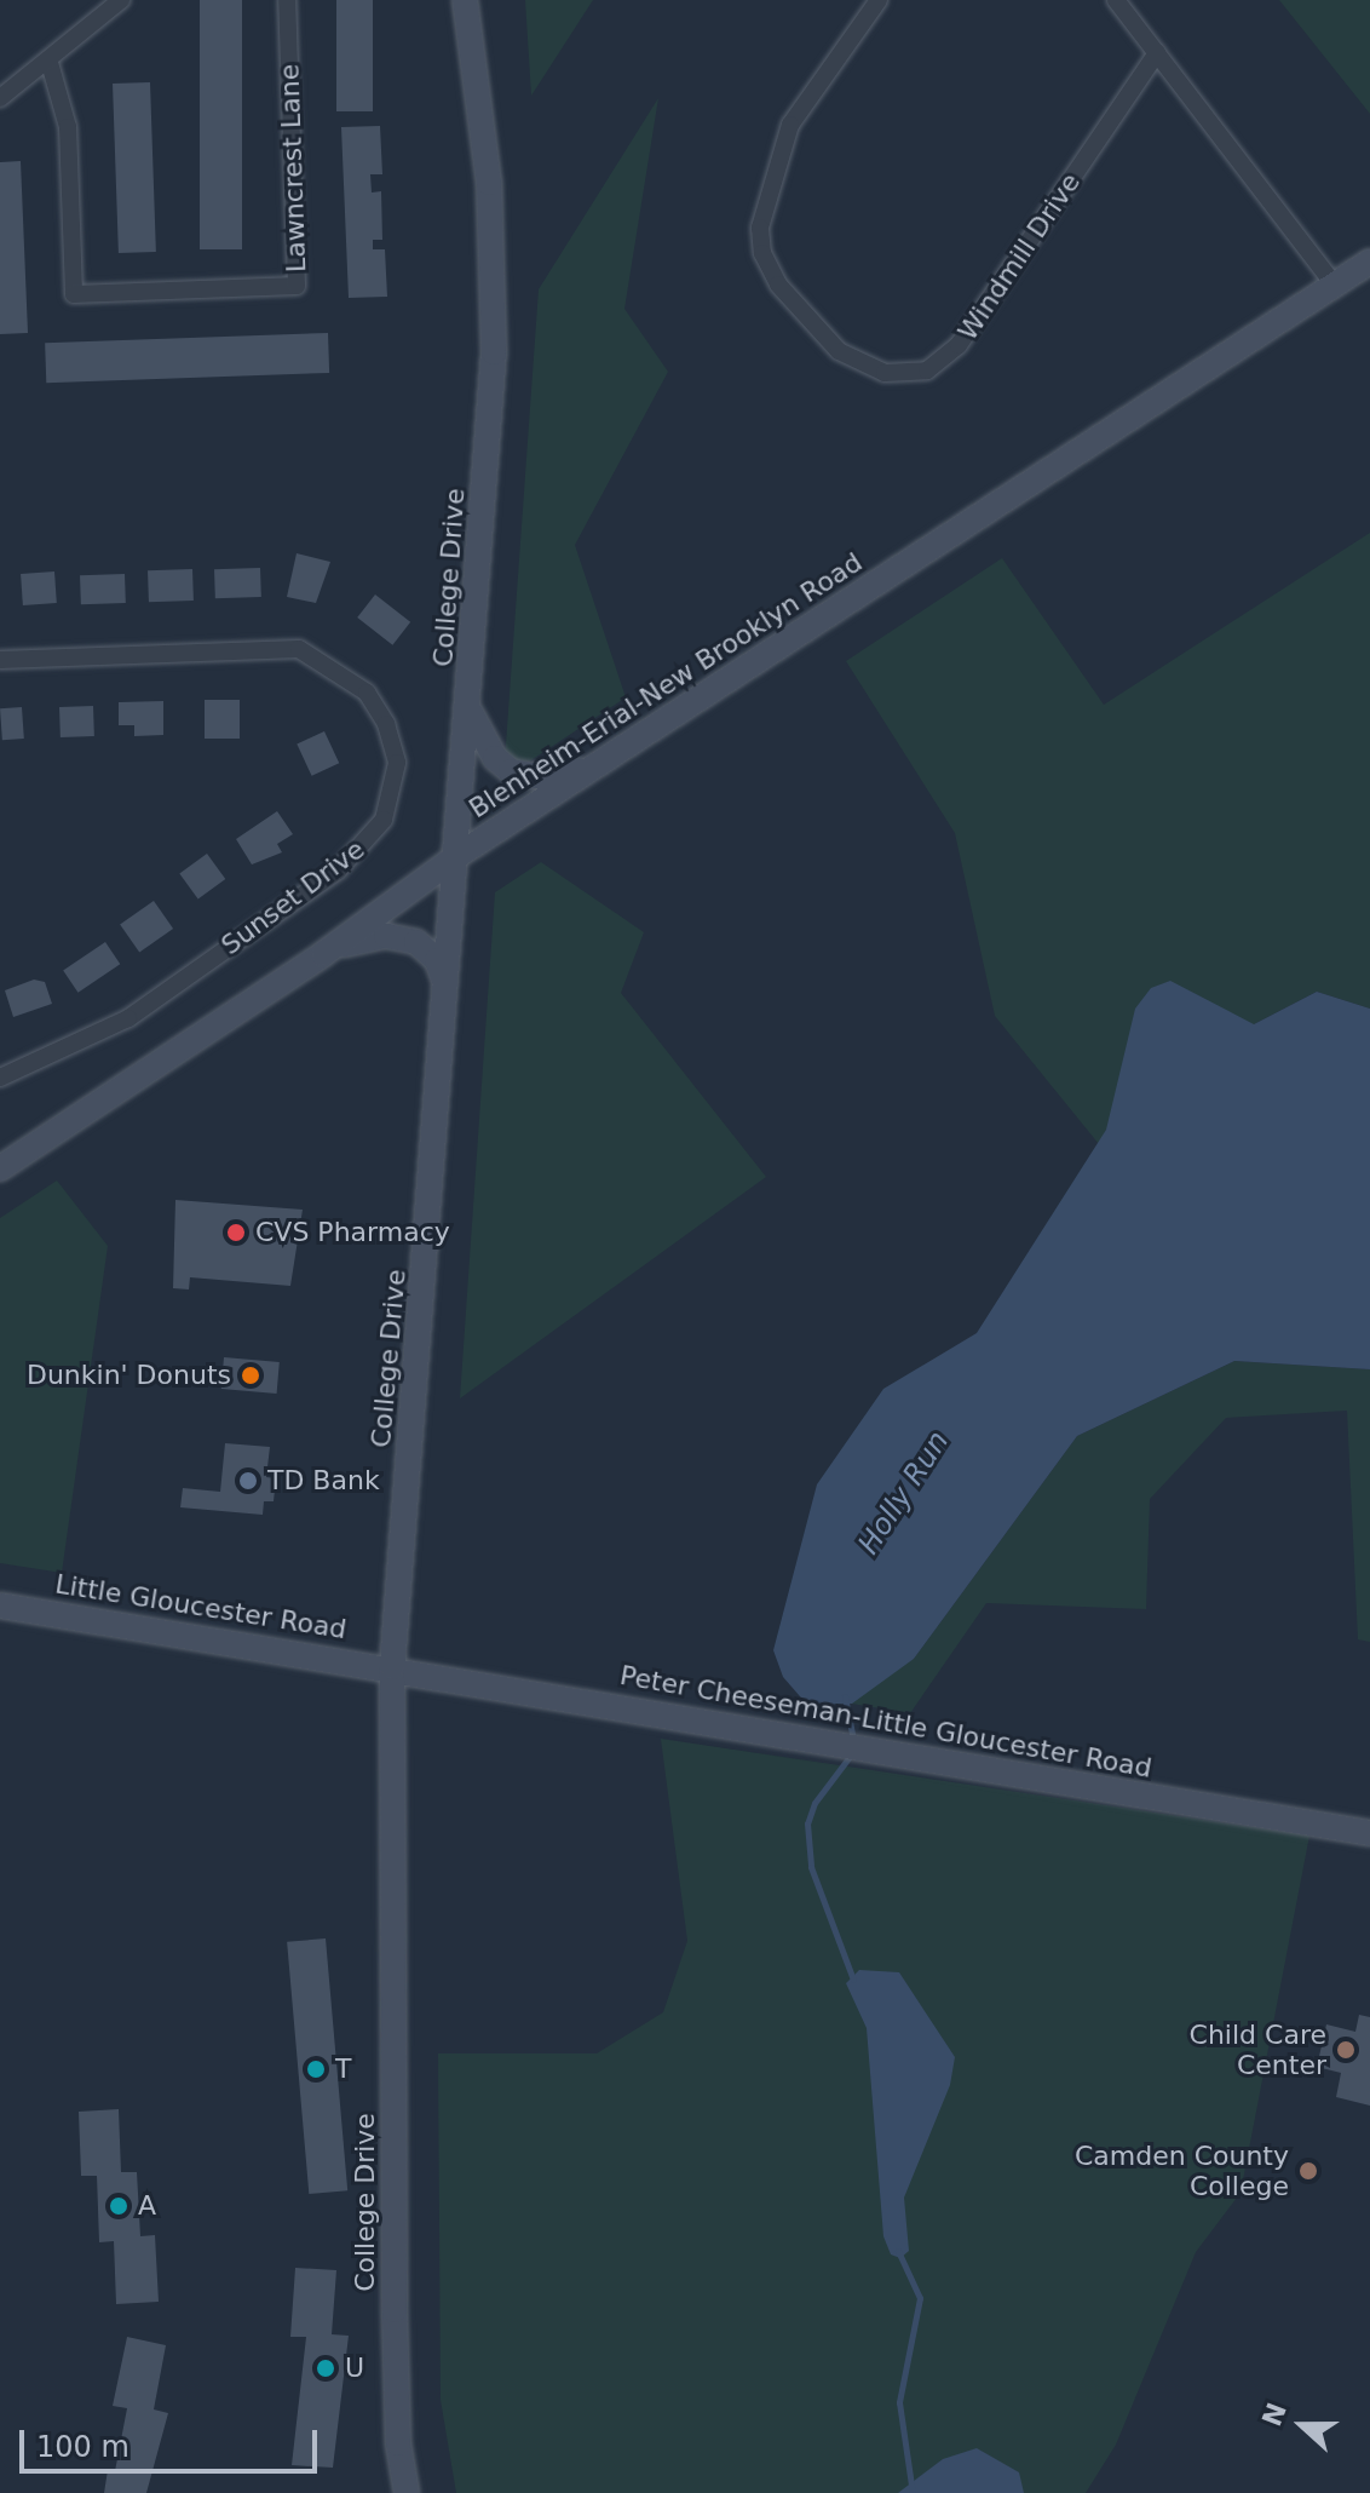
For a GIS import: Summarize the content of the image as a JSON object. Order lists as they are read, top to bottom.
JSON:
{
  "streets": {
    "main road": [
      "College Drive",
      "Blenheim-Erial-New Brooklyn Road",
      "Little Gloucester Road",
      "Peter Cheeseman-Little Gloucester Road"
    ],
    "street": ["Lawncrest Lane", "Windmill Drive", "Sunset Drive"]
  },
  "crossings": [
    ["College Drive", "Blenheim-Erial-New Brooklyn Road"],
    ["College Drive", "Little Gloucester Road"],
    ["College Drive", "Peter Cheeseman-Little Gloucester Road"],
    ["Little Gloucester Road", "Peter Cheeseman-Little Gloucester Road"]
  ],
  "water": ["Holly Run"],
  "places": [
    "CVS Pharmacy",
    "Dunkin' Donuts",
    "TD Bank",
    "Child Care Center",
    "T",
    "Camden County College",
    "A",
    "U"
  ],
  "scale_bar": "100 m",
  "north": "left"
}
